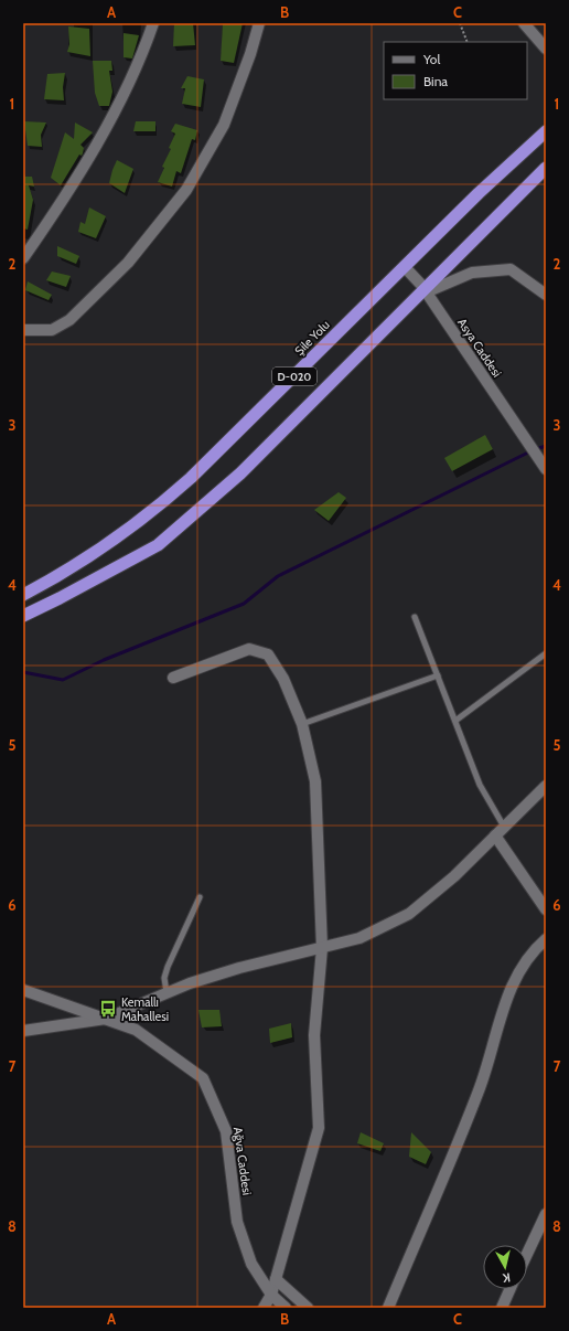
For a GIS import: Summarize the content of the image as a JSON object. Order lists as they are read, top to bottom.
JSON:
{
  "streets": {
    "highway": ["Şile Yolu", "D-020"],
    "street": ["Asya Caddesi", "Ağva Caddesi"]
  },
  "crossings": [
    ["Şile Yolu", "Asya Caddesi"],
    ["Asya Caddesi", "D-020"]
  ],
  "places": {
    "bus stop": ["Kemallı Mahallesi"]
  },
  "legend": ["Yol", "Bina"],
  "north": "bottom",
  "grid": {
    "columns": ["A", "B", "C"],
    "rows": [
      "1",
      "2",
      "3",
      "4",
      "5",
      "6",
      "7",
      "8"
    ]
  }
}
